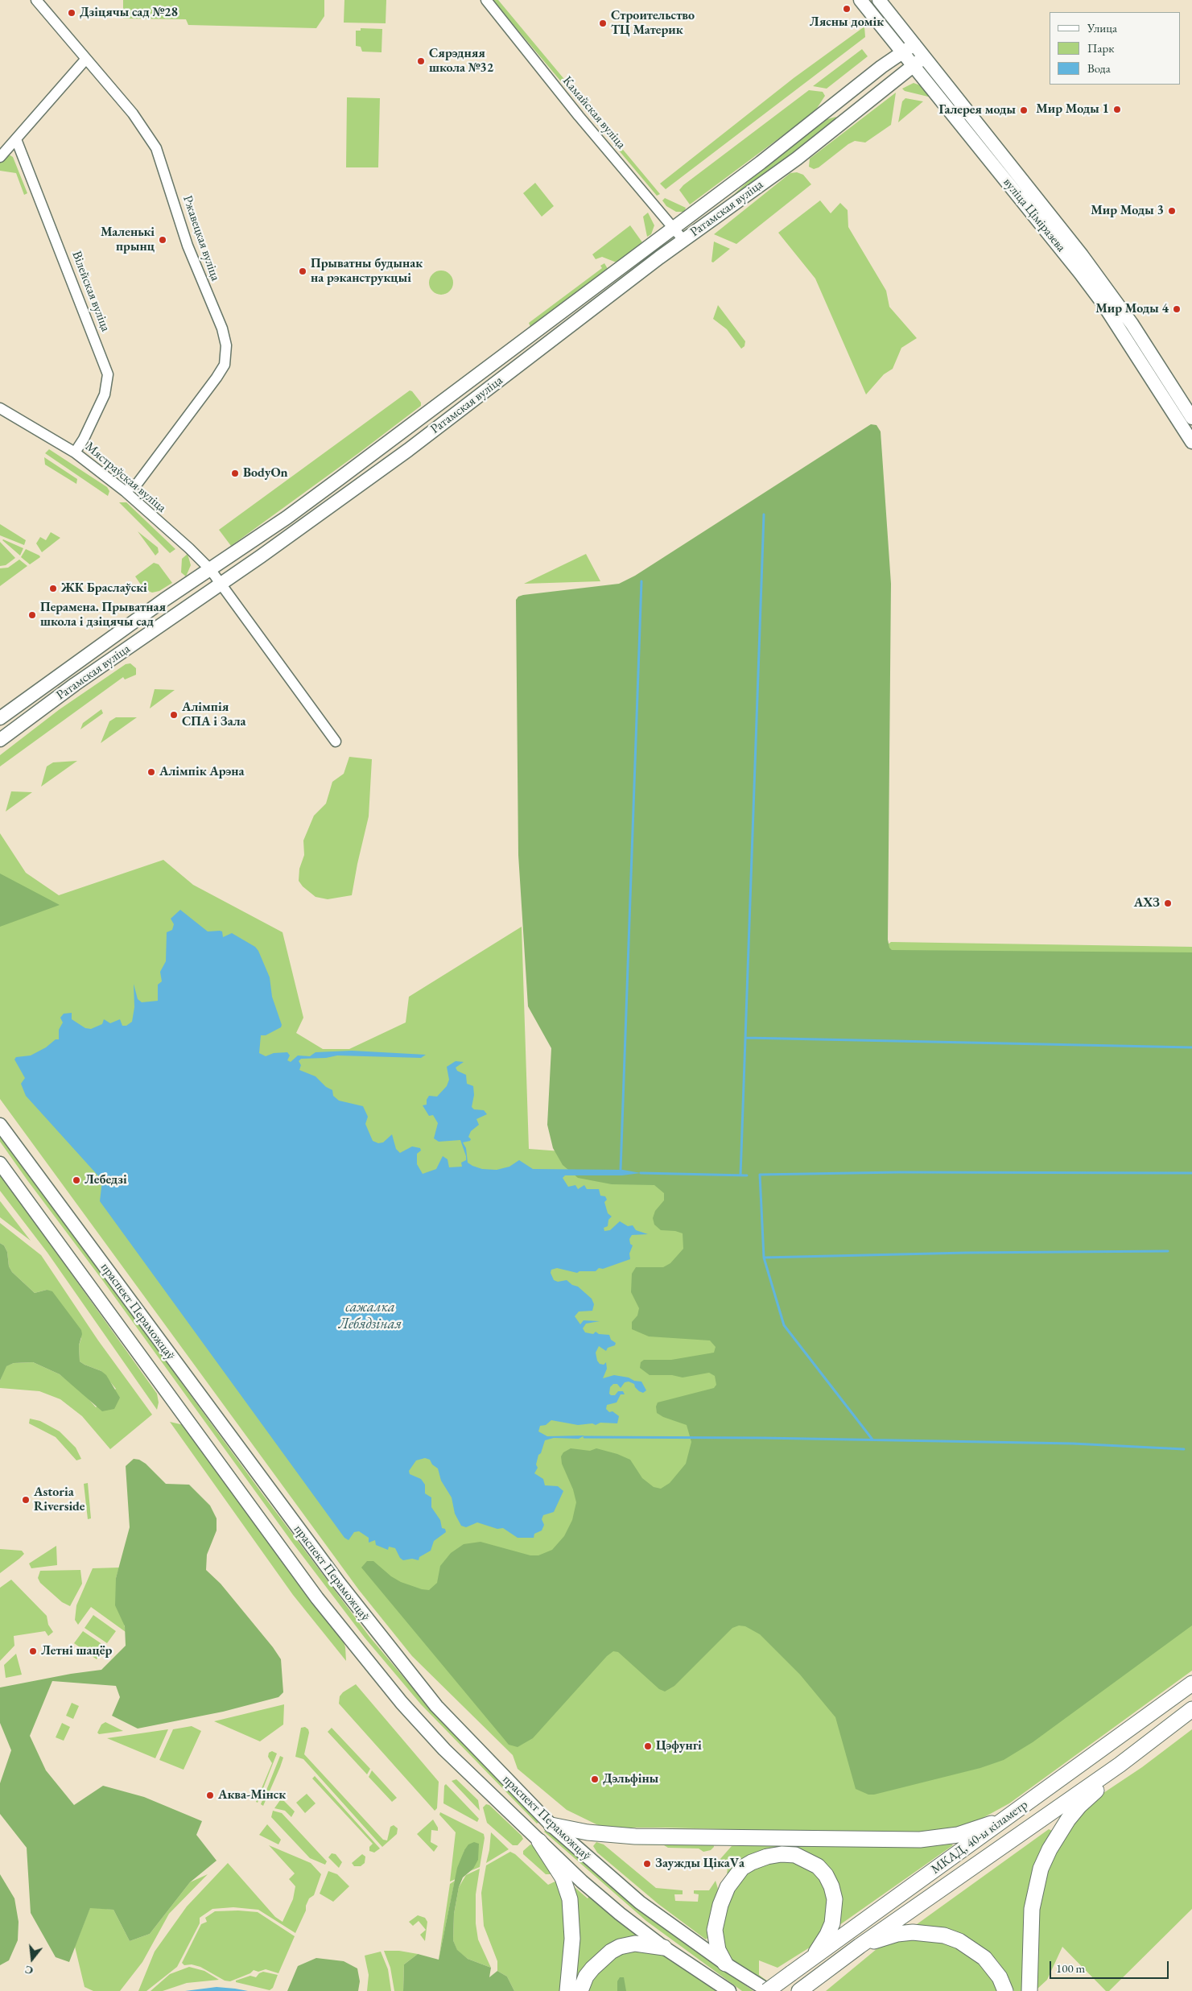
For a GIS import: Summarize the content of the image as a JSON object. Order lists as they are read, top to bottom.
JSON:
{
  "streets": {
    "highway": ["МКАД, 40-ы кіламетр"],
    "main road": ["Ратамская вуліца", "вуліца Ціміразева", "праспект Пераможцаў"],
    "street": [
      "Камайская вуліца",
      "Ржавецкая вуліца",
      "Вілейская вуліца",
      "Мястраўская вуліца"
    ]
  },
  "crossings": [
    ["Камайская вуліца", "Ратамская вуліца"],
    ["Ратамская вуліца", "вуліца Ціміразева"],
    ["Ратамская вуліца", "Мястраўская вуліца"],
    ["Ржавецкая вуліца", "Мястраўская вуліца"],
    ["Вілейская вуліца", "Мястраўская вуліца"],
    ["праспект Пераможцаў", "МКАД, 40-ы кіламетр"]
  ],
  "water": ["сажалка Лебядзіная"],
  "places": [
    "Лясны домік",
    "Дзіцячы сад №28",
    "Строительство ТЦ Материк",
    "Сярэдняя школа №32",
    "Мир Моды 1",
    "Галерея моды",
    "Мир Моды 3",
    "Маленькі прынц",
    "Прыватны будынак на рэканструкцыі",
    "Мир Моды 4",
    "BodyOn",
    "ЖК Браслаўскі",
    "Перамена. Прыватная школа і дзіцячы сад",
    "Алімпія СПА і Зала",
    "Алімпік Арэна",
    "АХЗ",
    "Лебедзі",
    "Astoria Riverside",
    "Летні шацёр",
    "Цэфунгі",
    "Дэльфіны",
    "Аква-Мінск",
    "Заужды ЦікаVа"
  ],
  "legend": ["Улица", "Парк", "Вода"],
  "scale_bar": "100 m",
  "north": "bottom"
}
